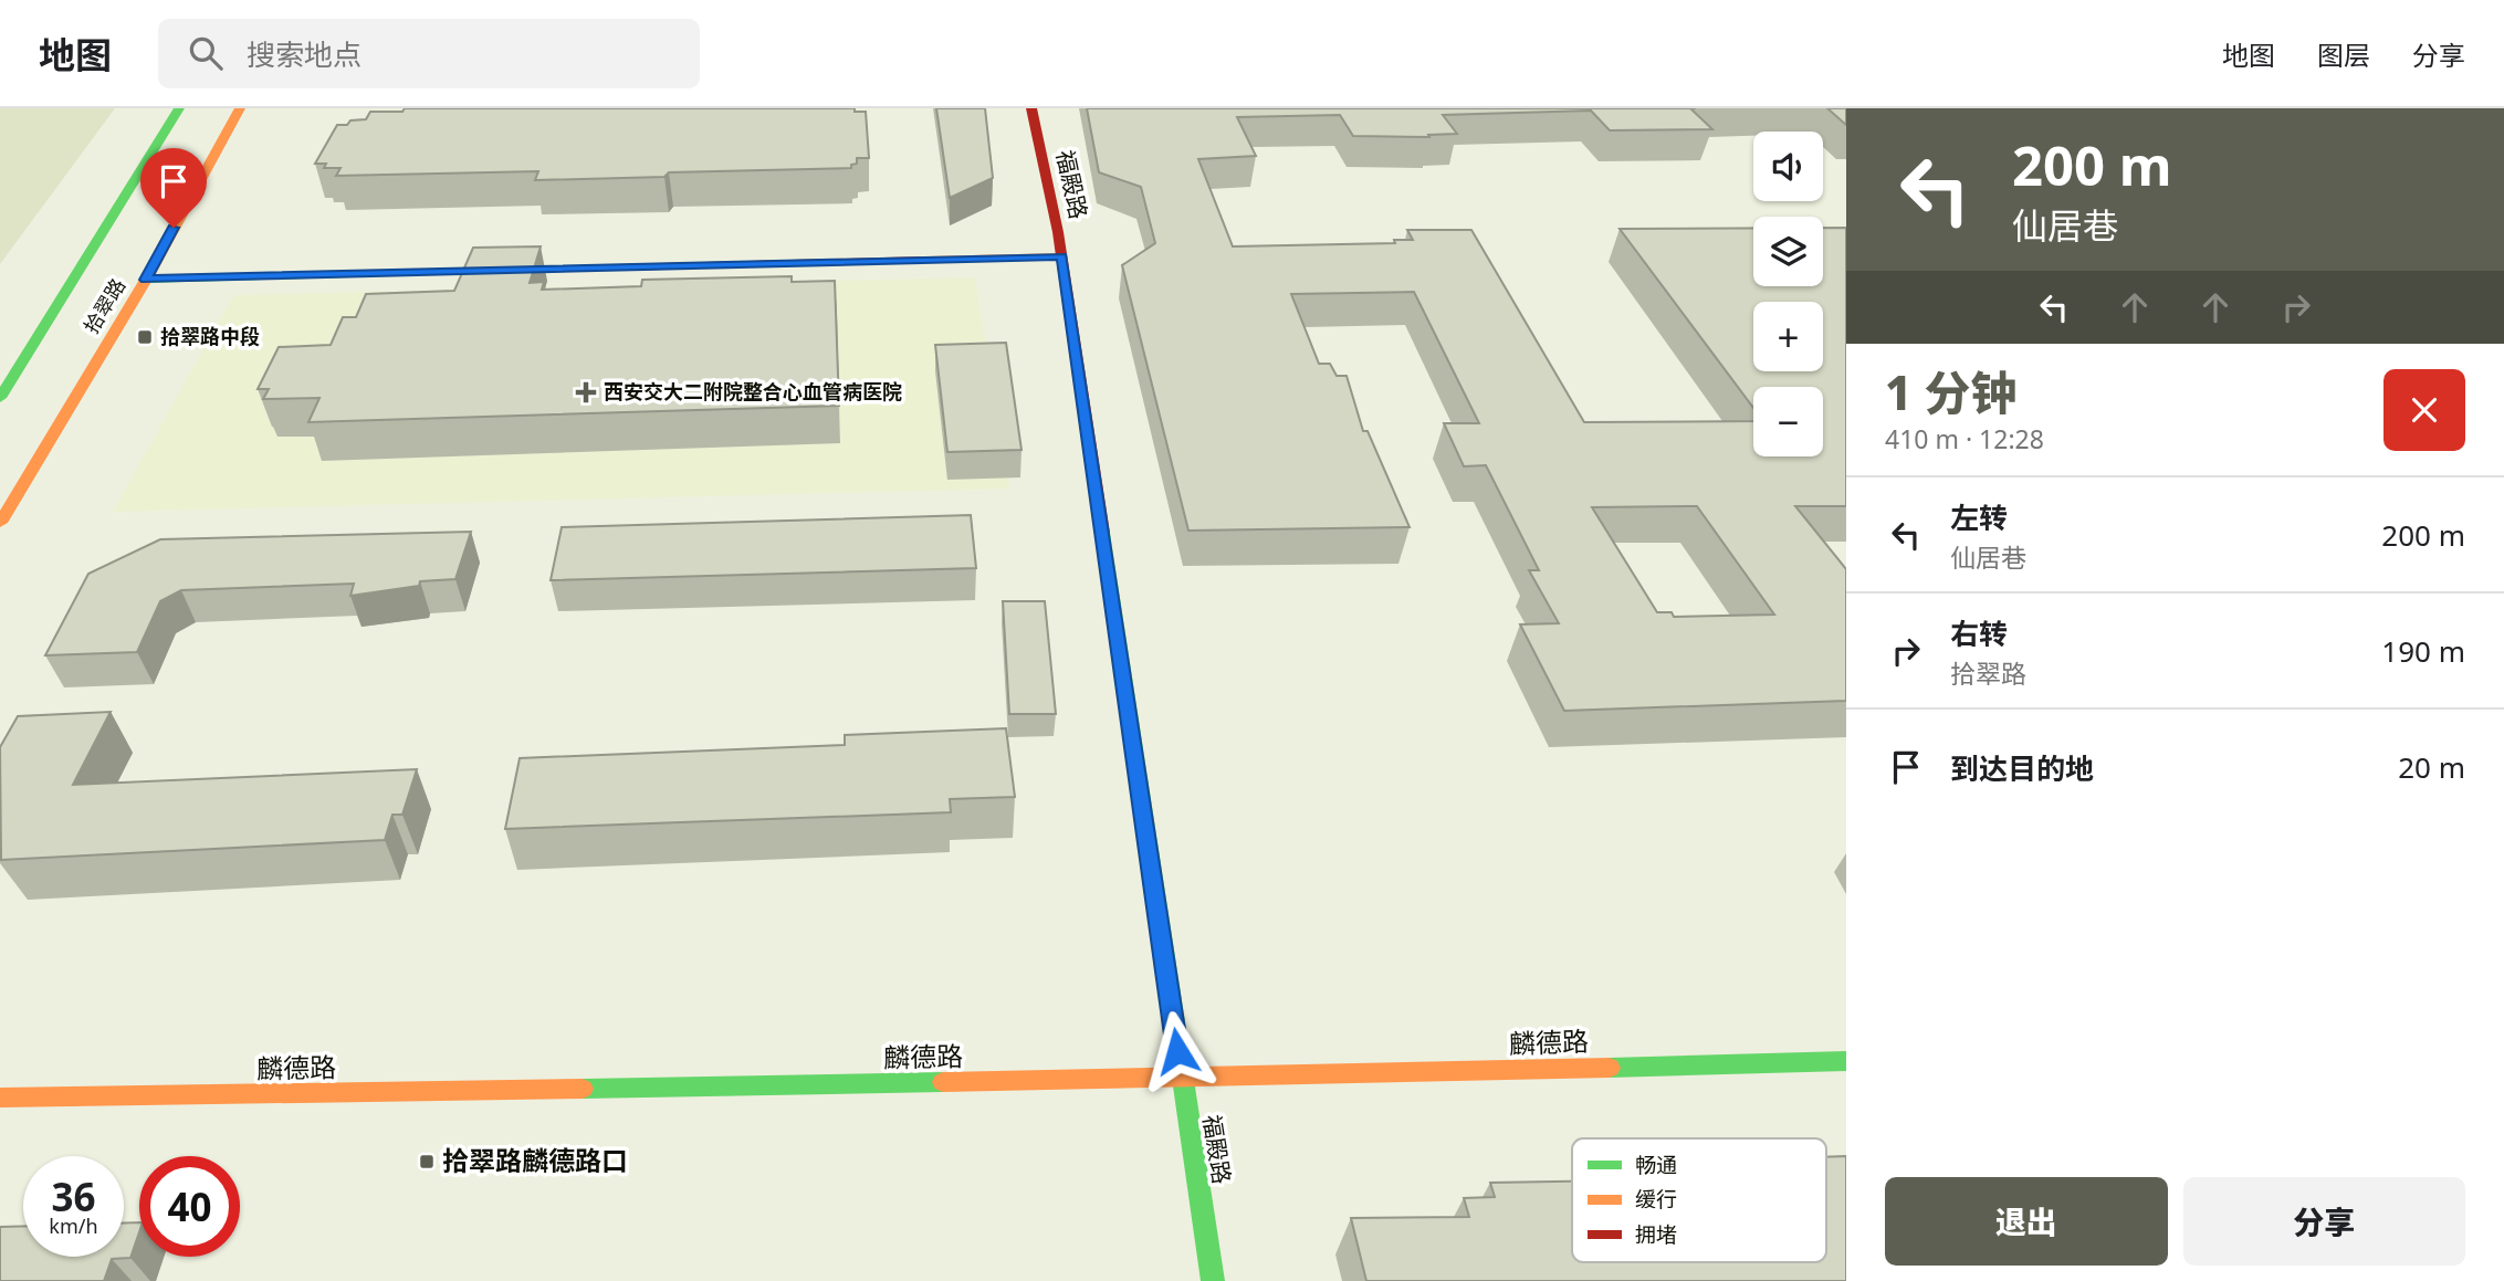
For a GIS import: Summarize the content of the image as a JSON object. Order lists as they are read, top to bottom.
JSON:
{
  "streets": {
    "street": ["福殿路", "拾翠路", "麟德路"]
  },
  "crossings": [
    ["福殿路", "麟德路"]
  ],
  "places": {
    "transit": ["拾翠路中段", "拾翠路麟德路口"],
    "health": ["西安交大二附院整合心血管病医院"]
  },
  "legend": ["畅通", "缓行", "拥堵"],
  "page": {
    "header": "地图",
    "search": "搜索地点",
    "nav": ["地图", "图层", "分享"],
    "turn": ["200 m", "仙居巷"],
    "map_buttons": ["+", "−"],
    "heading": ["1 分钟", "410 m · 12:28"],
    "list": [
      {
        "name": "左转",
        "note": "仙居巷",
        "value": "200 m"
      },
      {
        "name": "右转",
        "note": "拾翠路",
        "value": "190 m"
      },
      {
        "name": "到达目的地",
        "value": "20 m"
      }
    ],
    "speed": "36 km/h",
    "limit": "40",
    "buttons": ["退出", "分享"]
  }
}
